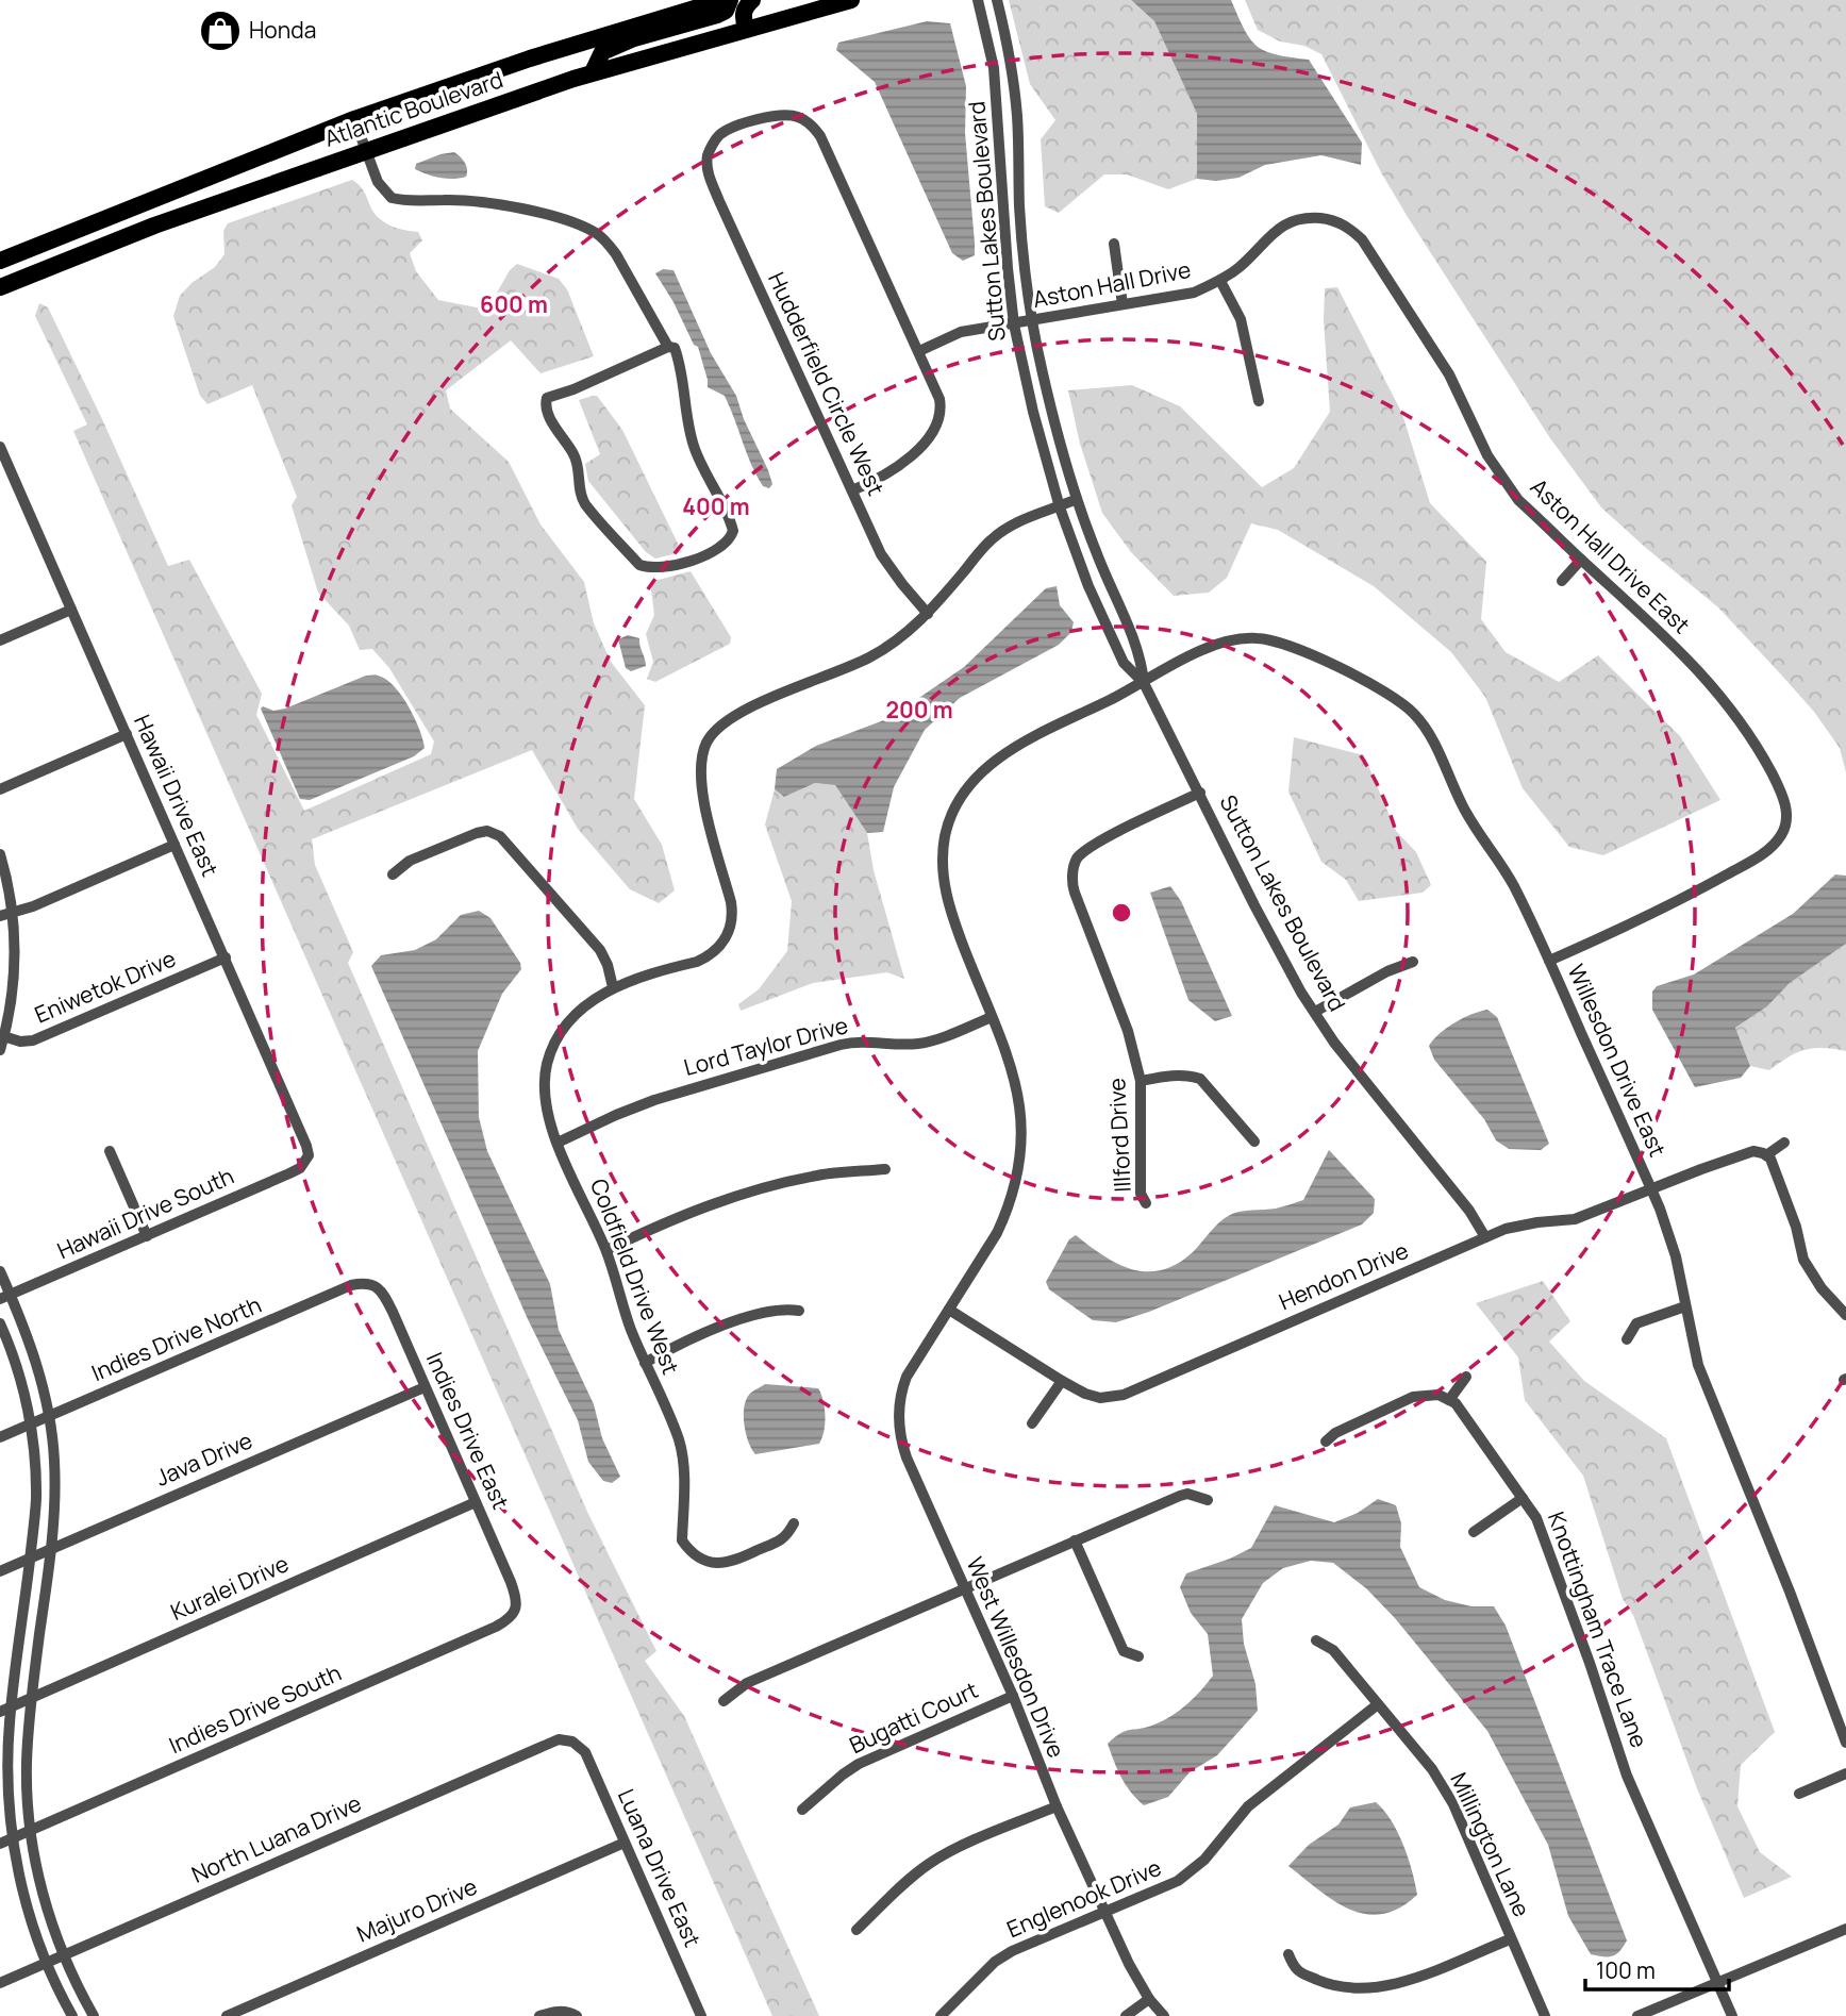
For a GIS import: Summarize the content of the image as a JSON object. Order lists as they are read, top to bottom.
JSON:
{
  "streets": {
    "highway": ["Atlantic Boulevard"],
    "street": [
      "Sutton Lakes Boulevard",
      "Aston Hall Drive",
      "Hudderfield Circle West",
      "Aston Hall Drive East",
      "Hawaii Drive East",
      "Eniwetok Drive",
      "Lord Taylor Drive",
      "Willesdon Drive East",
      "Illford Drive",
      "Hawaii Drive South",
      "Coldfield Drive West",
      "Hendon Drive",
      "Indies Drive North",
      "Indies Drive East",
      "Java Drive",
      "Kuralei Drive",
      "Knottingham Trace Lane",
      "West Willesdon Drive",
      "Indies Drive South",
      "Bugatti Court",
      "North Luana Drive",
      "Millington Lane",
      "Luana Drive East",
      "Englenook Drive",
      "Majuro Drive"
    ]
  },
  "crossings": [
    ["Sutton Lakes Boulevard", "Aston Hall Drive"],
    ["Sutton Lakes Boulevard", "Willesdon Drive East"],
    ["Sutton Lakes Boulevard", "Illford Drive"],
    ["Sutton Lakes Boulevard", "Coldfield Drive West"],
    ["Sutton Lakes Boulevard", "Hendon Drive"],
    ["Aston Hall Drive", "Hudderfield Circle West"],
    ["Aston Hall Drive", "Aston Hall Drive East"],
    ["Hudderfield Circle West", "Coldfield Drive West"],
    ["Aston Hall Drive East", "Willesdon Drive East"],
    ["Hawaii Drive East", "Eniwetok Drive"],
    ["Hawaii Drive East", "Hawaii Drive South"],
    ["Lord Taylor Drive", "Willesdon Drive East"],
    ["Lord Taylor Drive", "Coldfield Drive West"],
    ["Lord Taylor Drive", "West Willesdon Drive"],
    ["Willesdon Drive East", "Hendon Drive"],
    ["Willesdon Drive East", "West Willesdon Drive"],
    ["Hendon Drive", "West Willesdon Drive"],
    ["Indies Drive North", "Indies Drive East"],
    ["Indies Drive East", "Java Drive"],
    ["Indies Drive East", "Kuralei Drive"],
    ["Indies Drive East", "Indies Drive South"],
    ["West Willesdon Drive", "Bugatti Court"],
    ["West Willesdon Drive", "Englenook Drive"],
    ["North Luana Drive", "Luana Drive East"],
    ["Millington Lane", "Englenook Drive"],
    ["Luana Drive East", "Majuro Drive"]
  ],
  "places": {
    "shop": ["Honda"]
  },
  "scale_bar": "100 m",
  "rings": ["600 m", "400 m", "200 m"]
}
